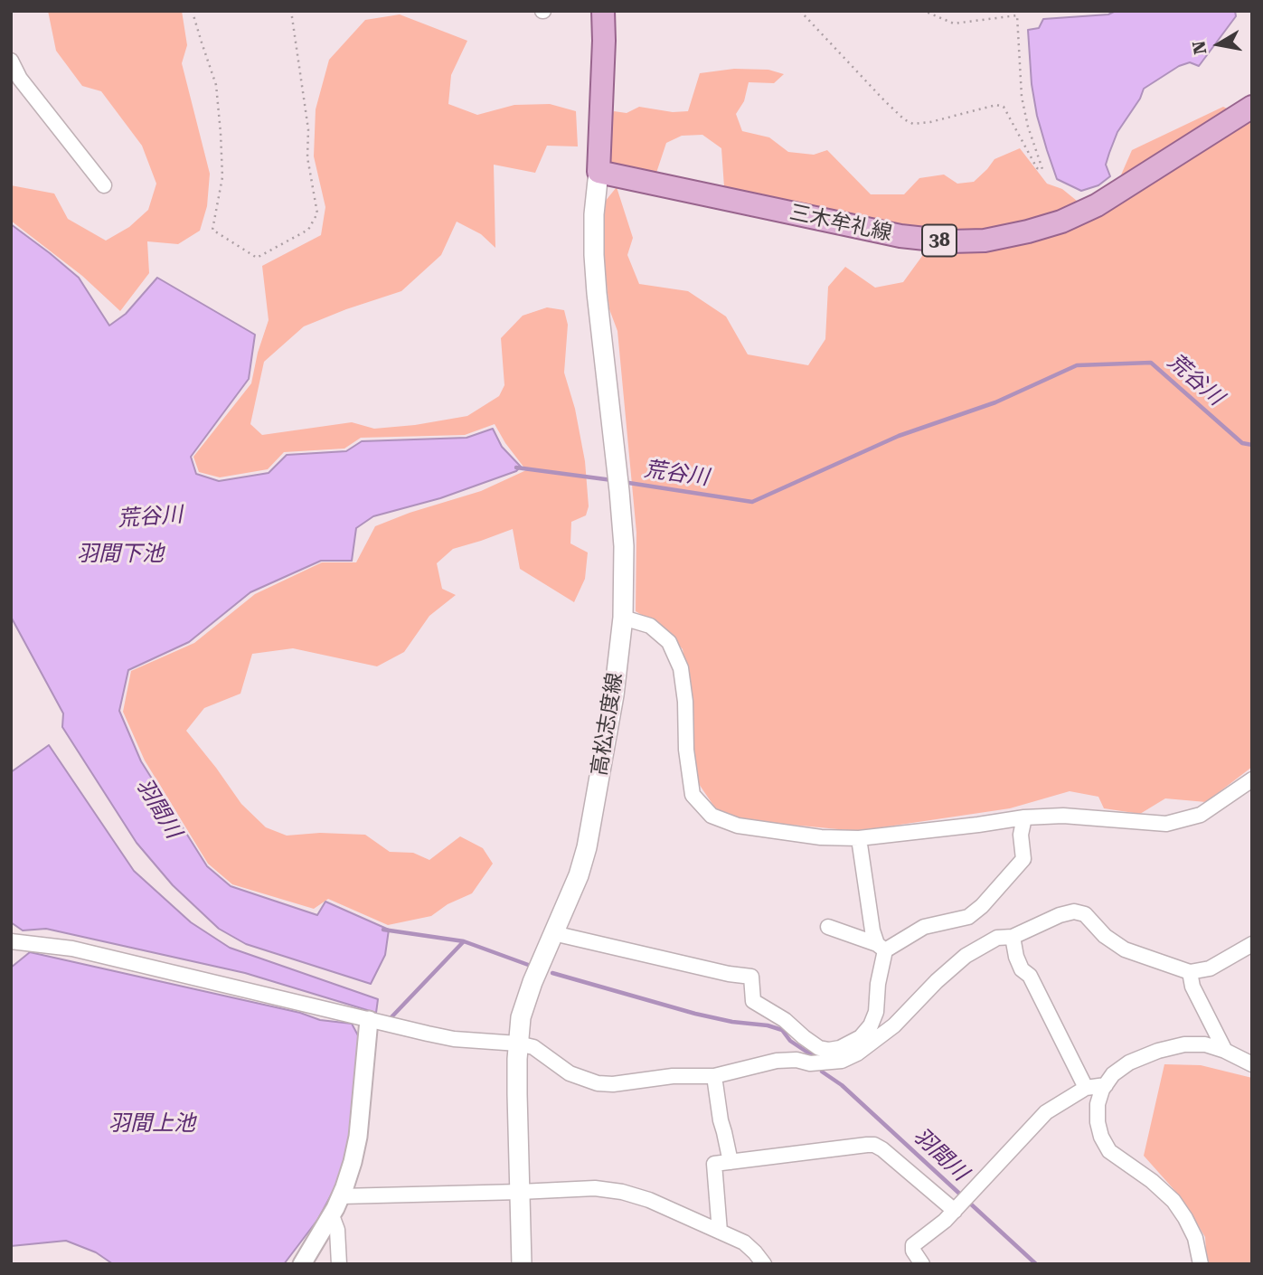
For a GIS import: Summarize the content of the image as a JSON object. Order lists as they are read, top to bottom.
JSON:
{
  "streets": {
    "main road": ["三木牟礼線", "38", "高松志度線"]
  },
  "crossings": [
    ["三木牟礼線", "高松志度線"]
  ],
  "water": [
    "荒谷川",
    "羽間下池",
    "羽間川",
    "羽間上池"
  ],
  "north": "left"
}
